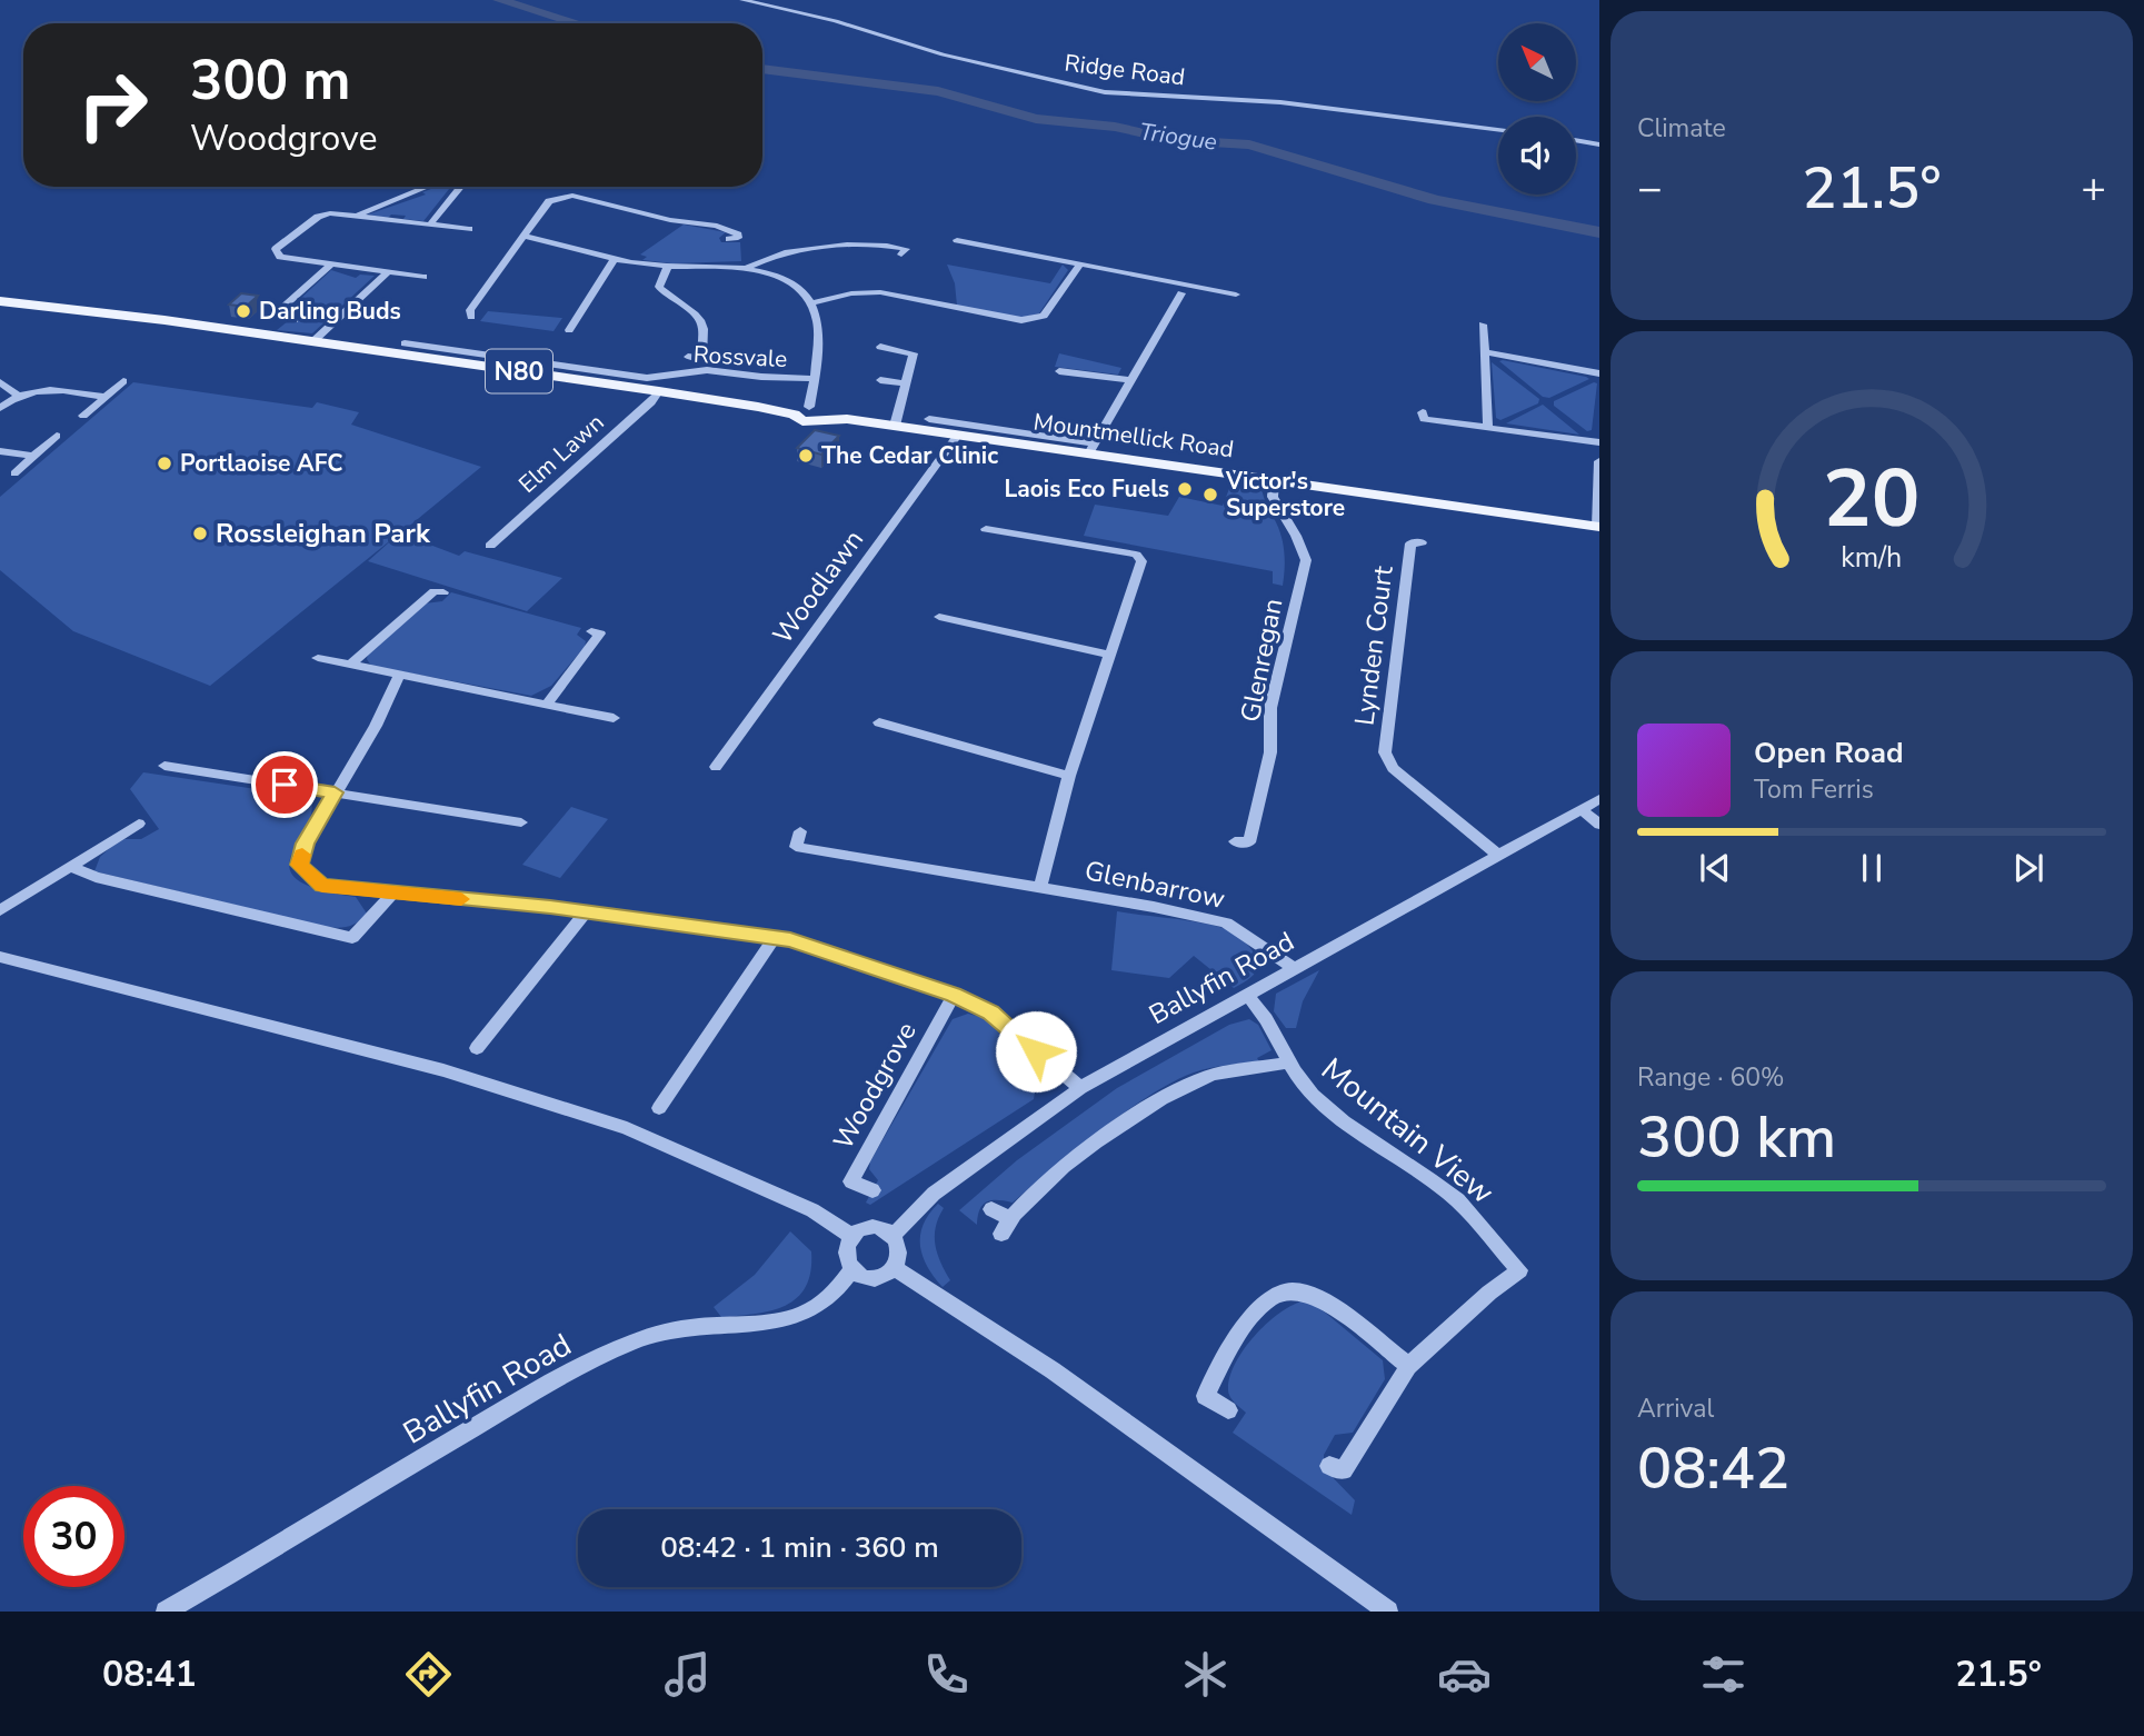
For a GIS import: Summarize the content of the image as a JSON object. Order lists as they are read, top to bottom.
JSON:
{
  "streets": {
    "main road": ["N80", "Mountmellick Road"],
    "street": [
      "Ridge Road",
      "Rossvale",
      "Elm Lawn",
      "Woodlawn",
      "Lynden Court",
      "Glenregan",
      "Glenbarrow",
      "Ballyfin Road",
      "Woodgrove",
      "Mountain View"
    ]
  },
  "crossings": [
    ["Rossvale", "Mountmellick Road"],
    ["Mountmellick Road", "Elm Lawn"],
    ["Mountmellick Road", "Woodlawn"],
    ["Mountmellick Road", "Glenregan"],
    ["Lynden Court", "Ballyfin Road"],
    ["Glenbarrow", "Ballyfin Road"],
    ["Ballyfin Road", "Woodgrove"],
    ["Ballyfin Road", "Mountain View"]
  ],
  "water": ["Triogue"],
  "places": [
    "Darling Buds",
    "The Cedar Clinic",
    "Portlaoise AFC",
    "Laois Eco Fuels",
    "Victor's Superstore",
    "Rossleighan Park"
  ],
  "north": "top left",
  "page": {
    "tile": [
      "Climate",
      ["Range · 60%", "300 km"],
      ["Arrival", "08:42"]
    ],
    "turn": ["300 m", "Woodgrove"],
    "heat": ["−", "21.5°", "+"],
    "song": ["Open Road", "Tom Ferris"],
    "limit": "30",
    "trip": "08:42 · 1 min · 360 m",
    "tabs": ["08:41", "21.5°"],
    "gauge": ["20", "km/h"]
  }
}
